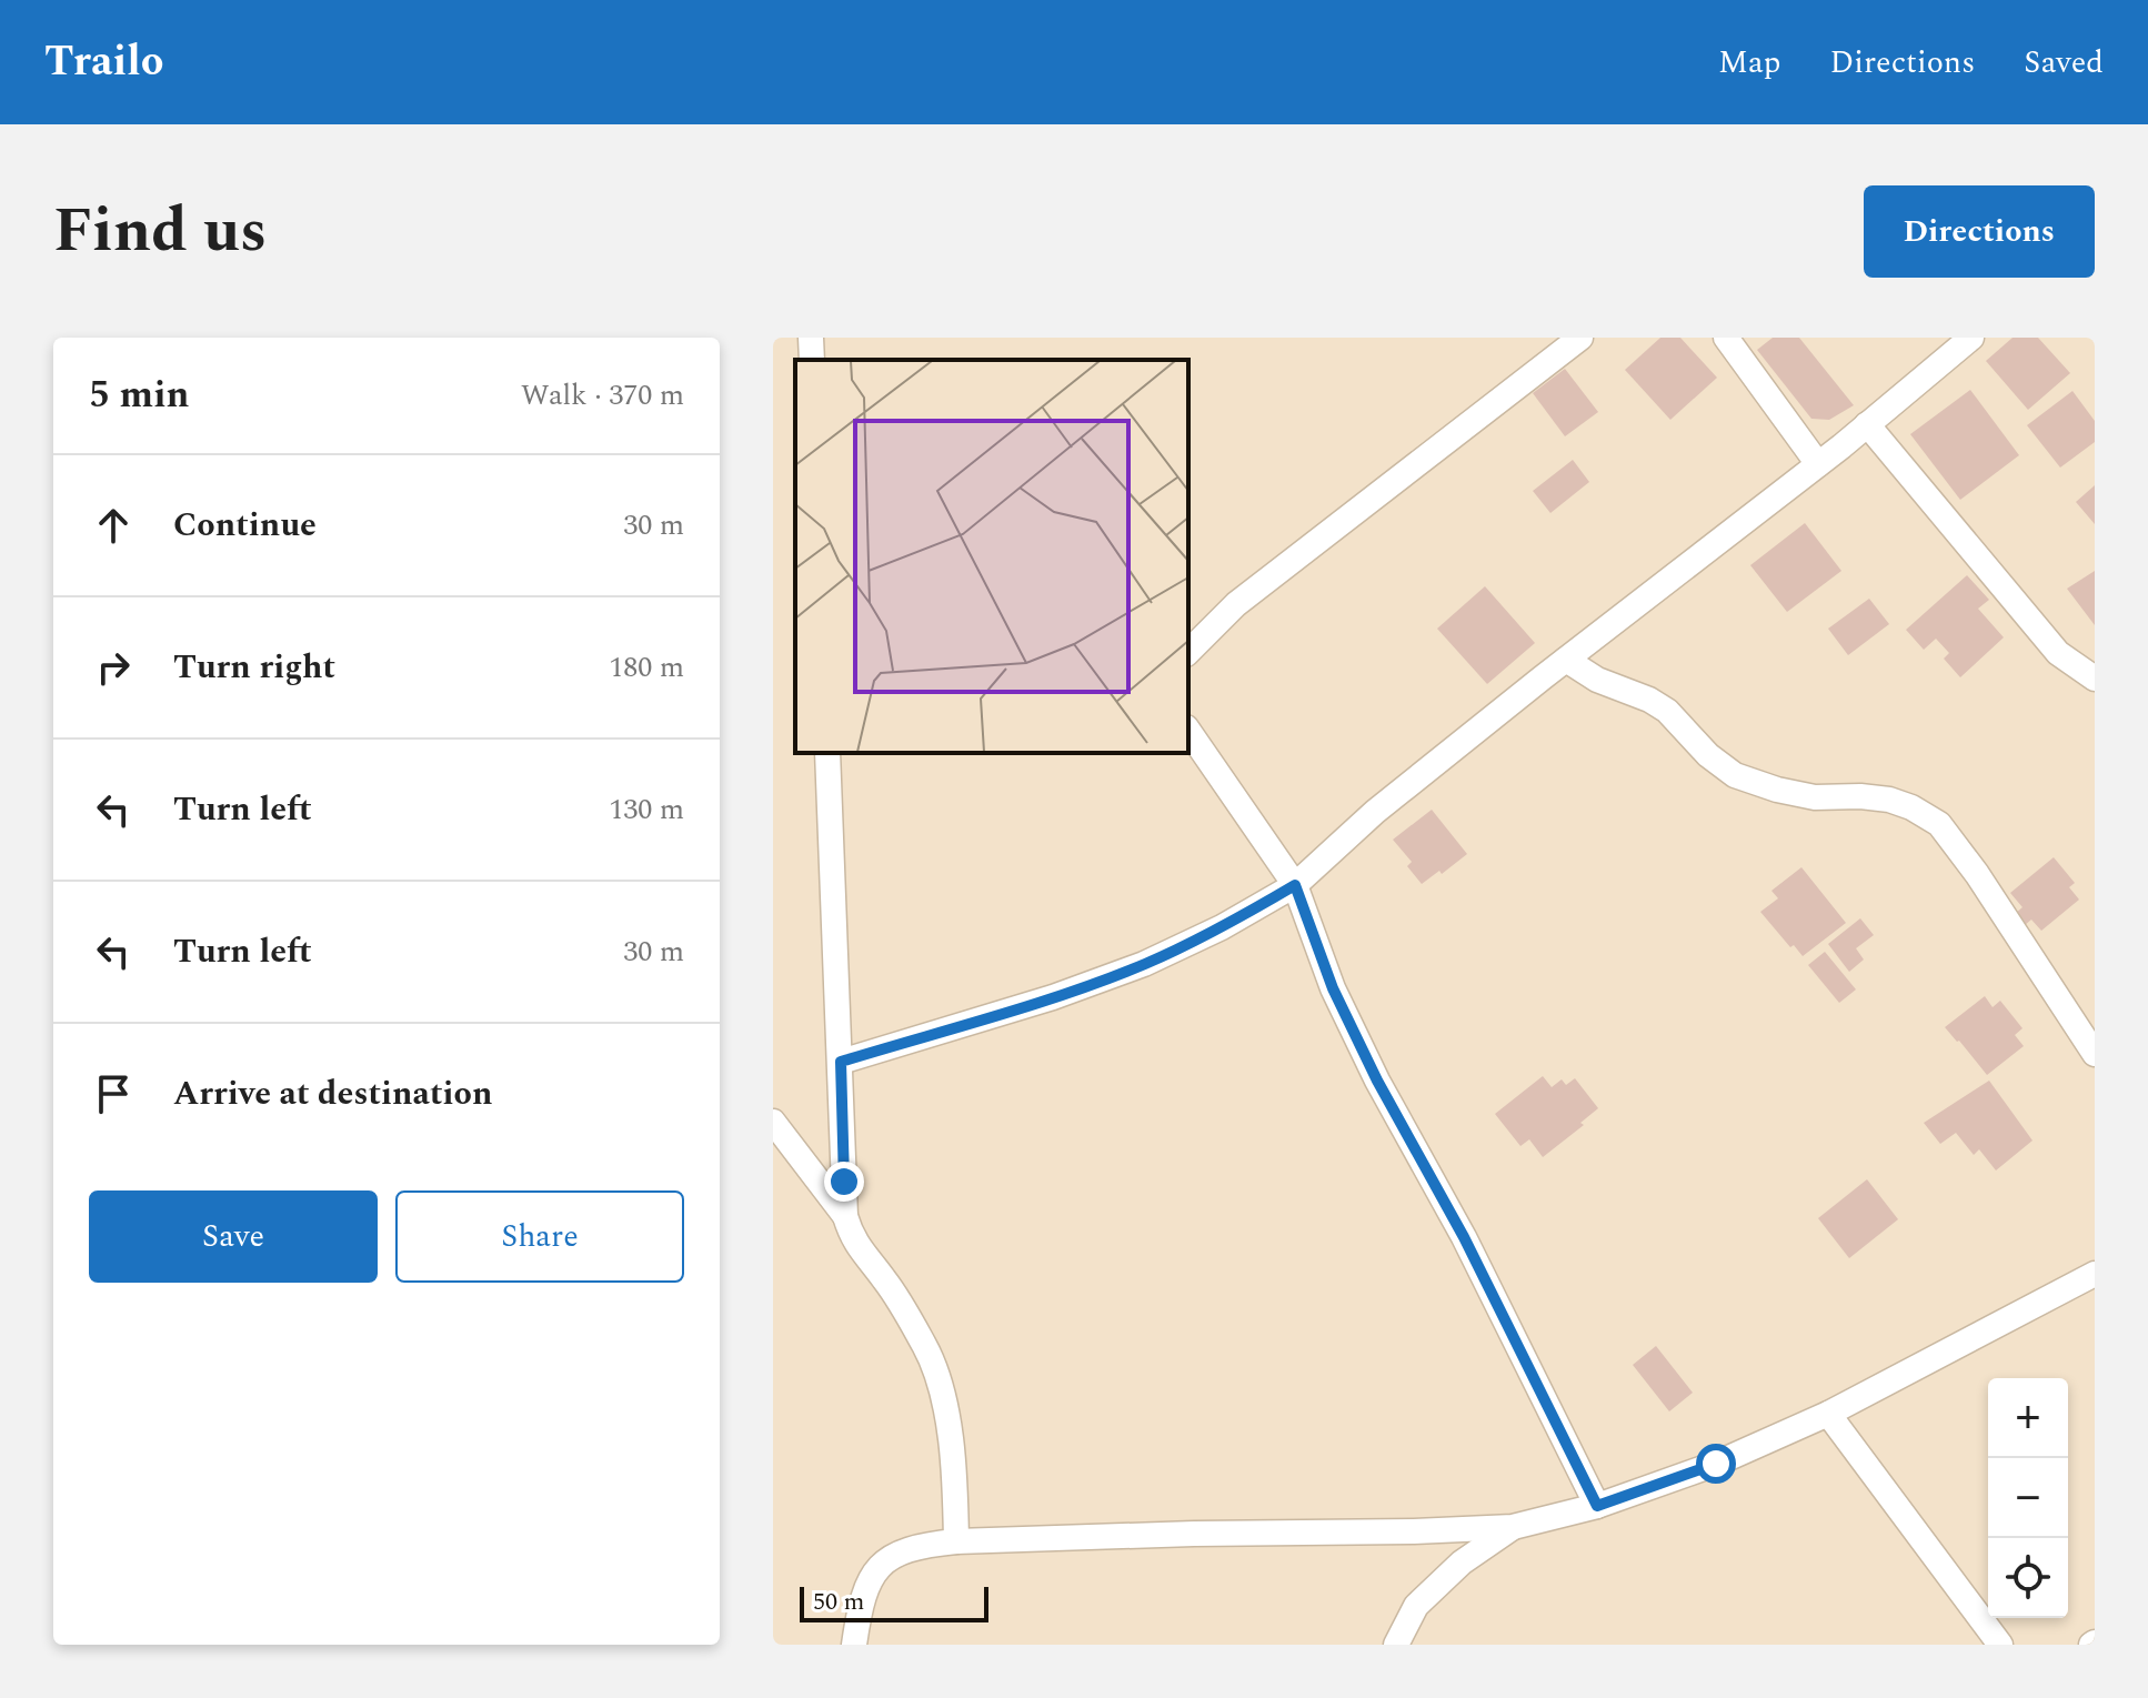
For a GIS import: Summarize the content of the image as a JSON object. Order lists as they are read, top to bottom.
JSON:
{
  "scale_bar": "50 m",
  "page": {
    "header": "Trailo",
    "nav": ["Map", "Directions", "Saved"],
    "title": "Find us",
    "buttons": [
      "Directions",
      ["Save", "Share"]
    ],
    "heading": ["5 min", "Walk · 370 m"],
    "list": [
      ["Continue", "30 m"],
      ["Turn right", "180 m"],
      ["Turn left", "130 m"],
      ["Turn left", "30 m"],
      "Arrive at destination"
    ],
    "map_buttons": ["+", "−"],
    "scale": "50 m"
  }
}
